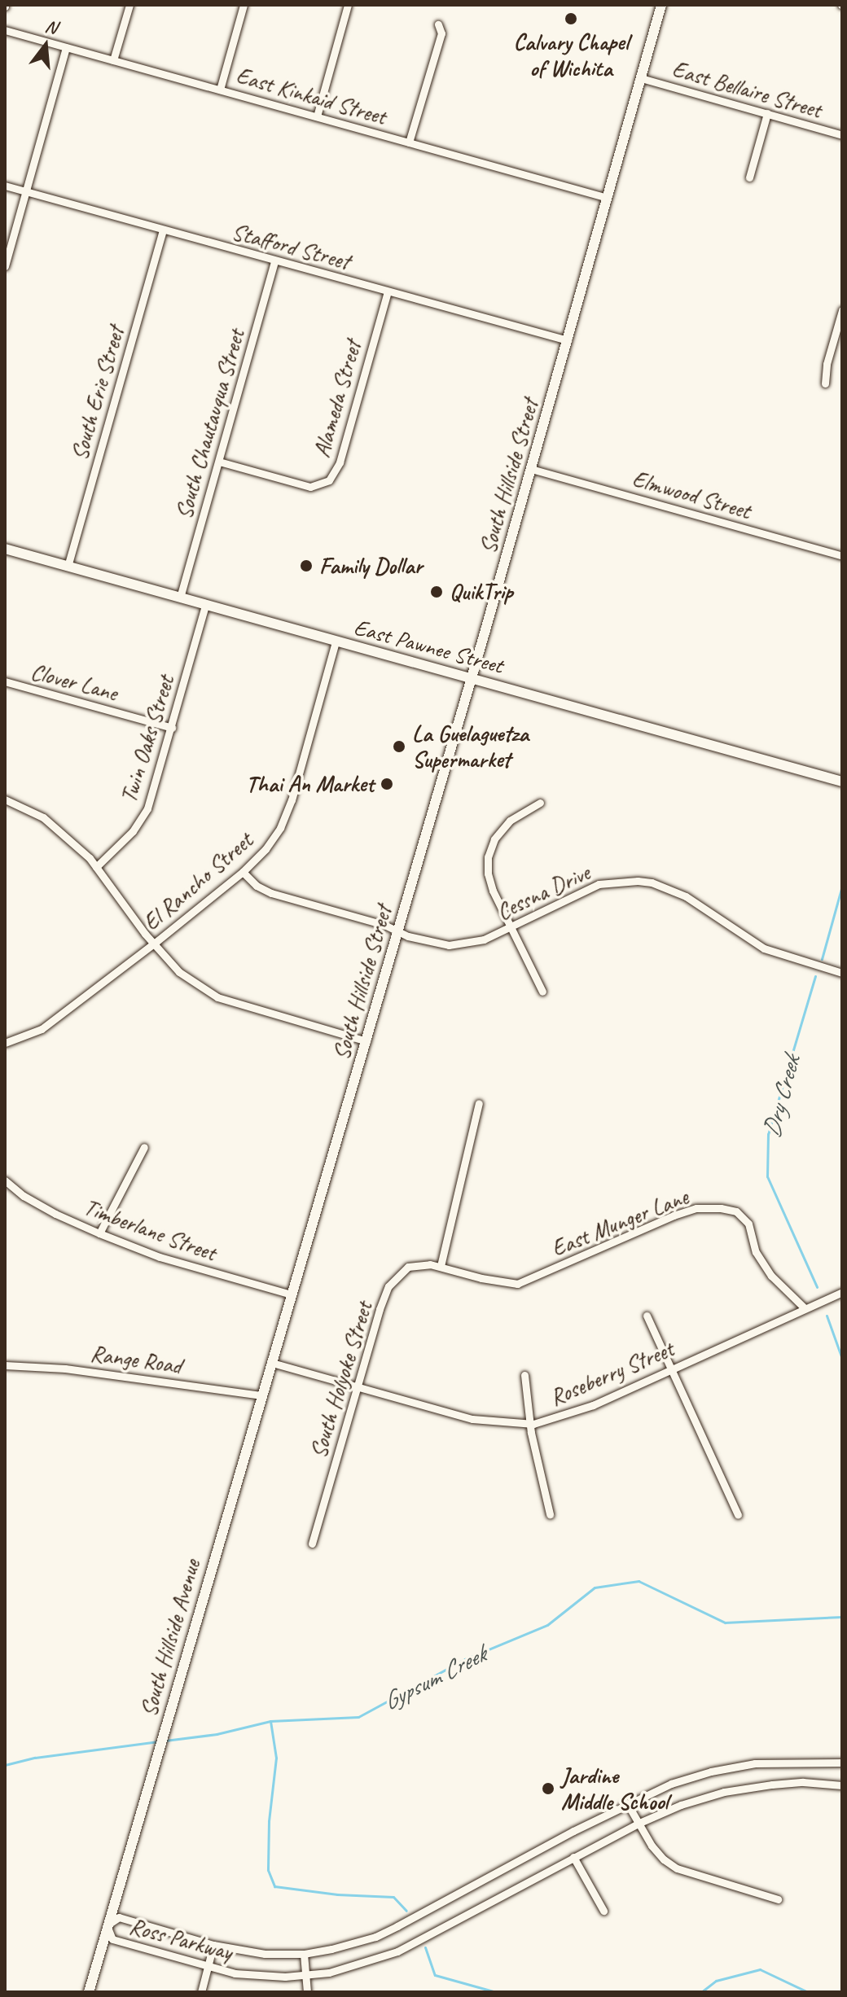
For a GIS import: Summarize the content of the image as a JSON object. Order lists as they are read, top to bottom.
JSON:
{
  "streets": {
    "main road": ["South Hillside Street", "East Pawnee Street", "South Hillside Avenue"],
    "street": [
      "East Bellaire Street",
      "East Kinkaid Street",
      "Stafford Street",
      "South Erie Street",
      "Alameda Street",
      "South Chautauqua Street",
      "Elmwood Street",
      "Clover Lane",
      "Twin Oaks Street",
      "El Rancho Street",
      "Cessna Drive",
      "East Munger Lane",
      "Timberlane Street",
      "Range Road",
      "Roseberry Street",
      "South Holyoke Street",
      "Ross Parkway"
    ]
  },
  "crossings": [
    ["East Bellaire Street", "South Hillside Street"],
    ["East Kinkaid Street", "South Hillside Street"],
    ["Stafford Street", "South Erie Street"],
    ["Stafford Street", "Alameda Street"],
    ["Stafford Street", "South Chautauqua Street"],
    ["Stafford Street", "South Hillside Street"],
    ["South Erie Street", "East Pawnee Street"],
    ["Alameda Street", "South Chautauqua Street"],
    ["South Chautauqua Street", "East Pawnee Street"],
    ["South Hillside Street", "Elmwood Street"],
    ["South Hillside Street", "East Pawnee Street"],
    ["South Hillside Street", "Cessna Drive"],
    ["South Hillside Street", "Timberlane Street"],
    ["South Hillside Street", "South Hillside Avenue"],
    ["East Pawnee Street", "Twin Oaks Street"],
    ["East Pawnee Street", "El Rancho Street"],
    ["Clover Lane", "Twin Oaks Street"],
    ["El Rancho Street", "Cessna Drive"],
    ["East Munger Lane", "Roseberry Street"],
    ["East Munger Lane", "South Holyoke Street"],
    ["Timberlane Street", "South Hillside Avenue"],
    ["Range Road", "South Hillside Avenue"],
    ["Roseberry Street", "South Holyoke Street"],
    ["Roseberry Street", "South Hillside Avenue"],
    ["South Hillside Avenue", "Ross Parkway"]
  ],
  "water": ["Dry Creek", "Gypsum Creek"],
  "places": [
    "Calvary Chapel of Wichita",
    "Family Dollar",
    "QuikTrip",
    "La Guelaguetza Supermarket",
    "Thai An Market",
    "Jardine Middle School"
  ],
  "north": "top"
}
